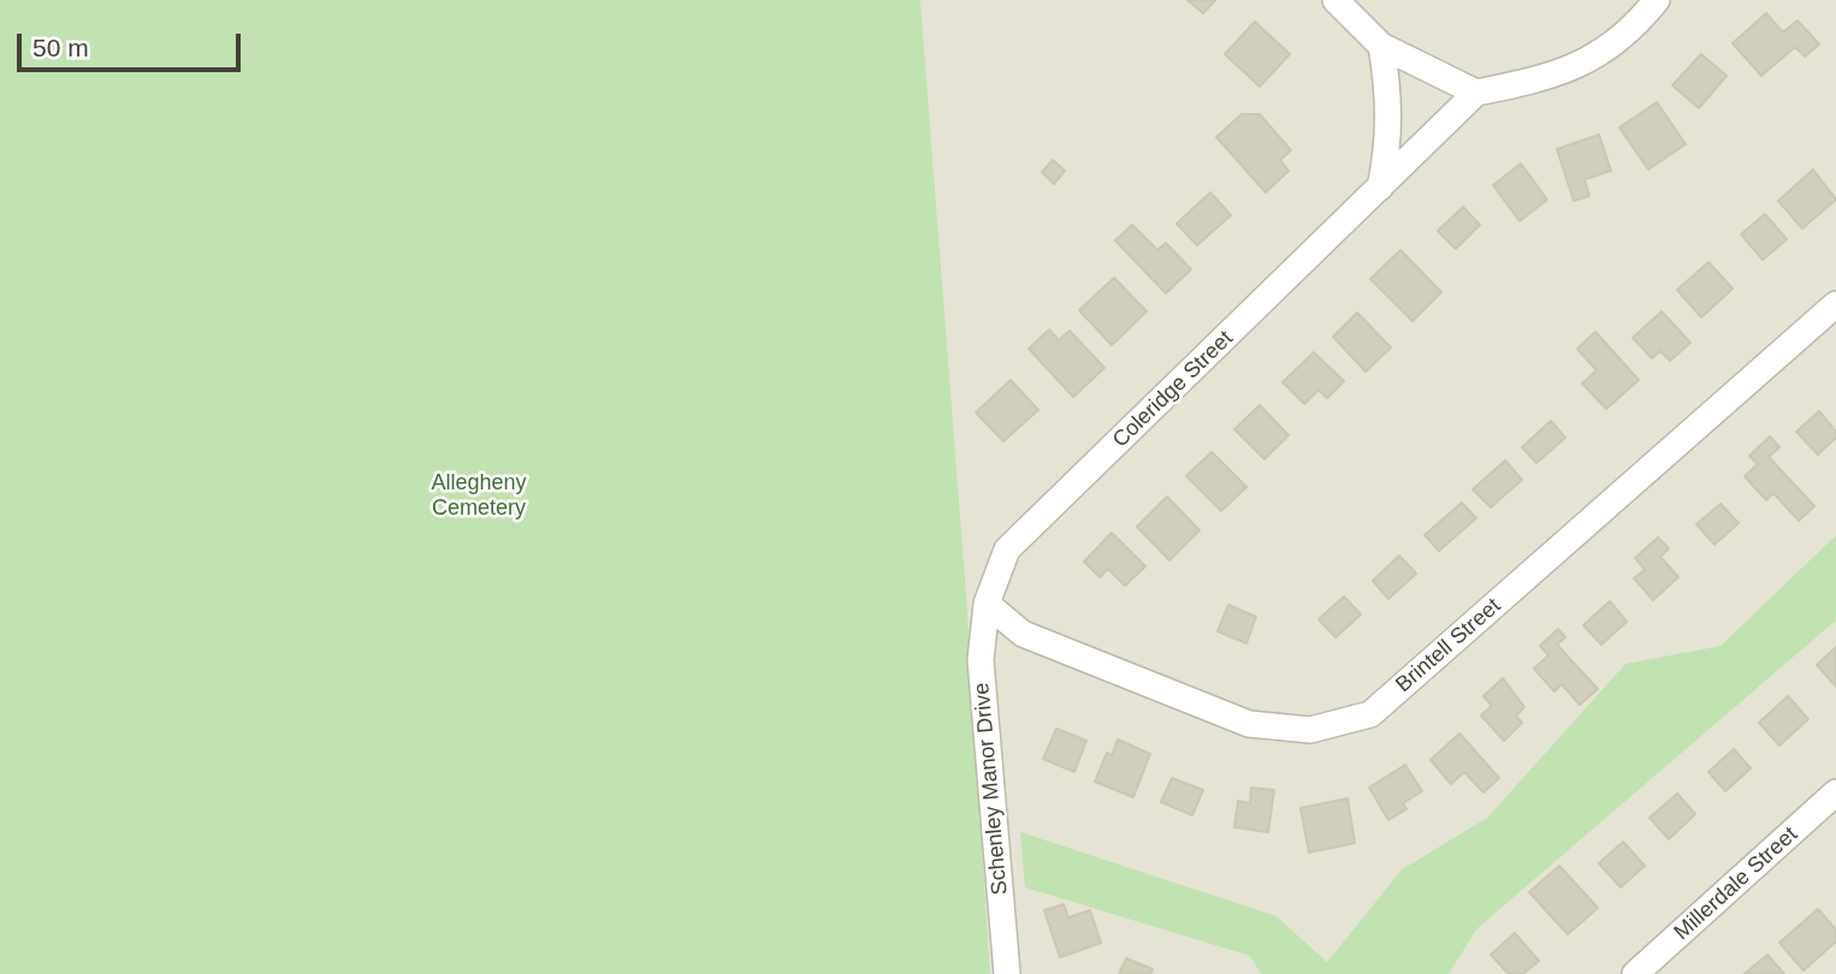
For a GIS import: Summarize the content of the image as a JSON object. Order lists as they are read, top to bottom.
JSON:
{
  "streets": {
    "street": [
      "Coleridge Street",
      "Brintell Street",
      "Schenley Manor Drive",
      "Millerdale Street"
    ]
  },
  "crossings": [
    ["Coleridge Street", "Brintell Street"],
    ["Coleridge Street", "Schenley Manor Drive"],
    ["Brintell Street", "Schenley Manor Drive"]
  ],
  "parks": ["Allegheny Cemetery"],
  "scale_bar": "50 m"
}
